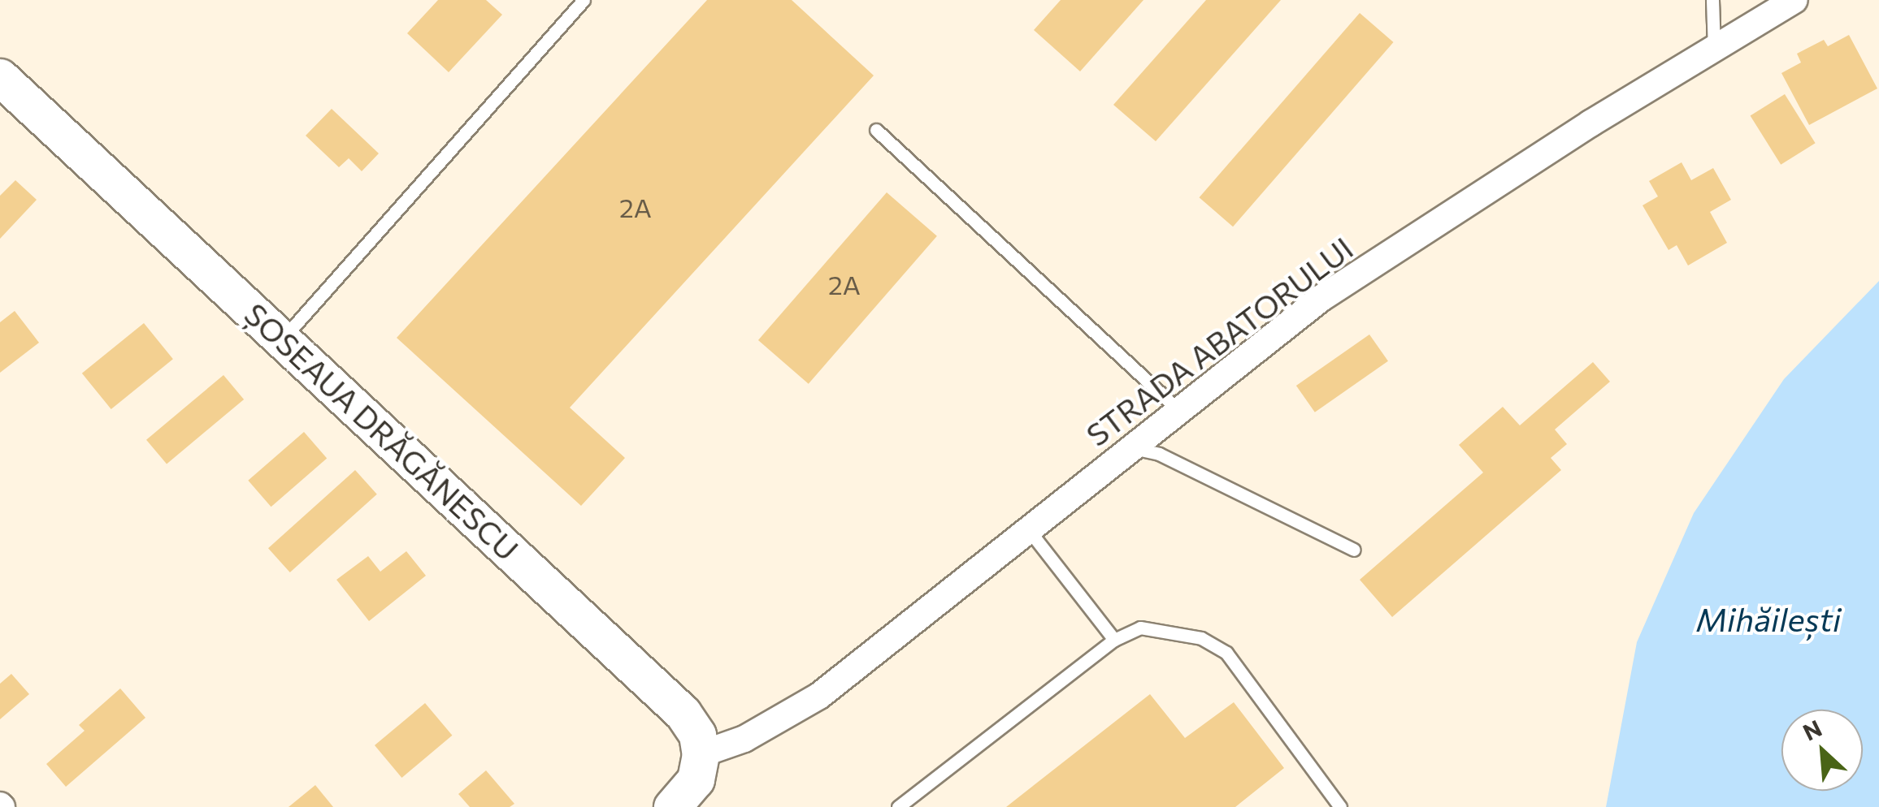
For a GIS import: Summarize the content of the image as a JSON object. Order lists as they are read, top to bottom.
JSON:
{
  "streets": {
    "main road": ["ȘOSEAUA DRĂGĂNESCU"],
    "street": ["STRADA ABATORULUI"]
  },
  "crossings": [
    ["STRADA ABATORULUI", "ȘOSEAUA DRĂGĂNESCU"]
  ],
  "water": ["Mihăilești"],
  "house_numbers": ["2A", "2A"],
  "north": "top left"
}
